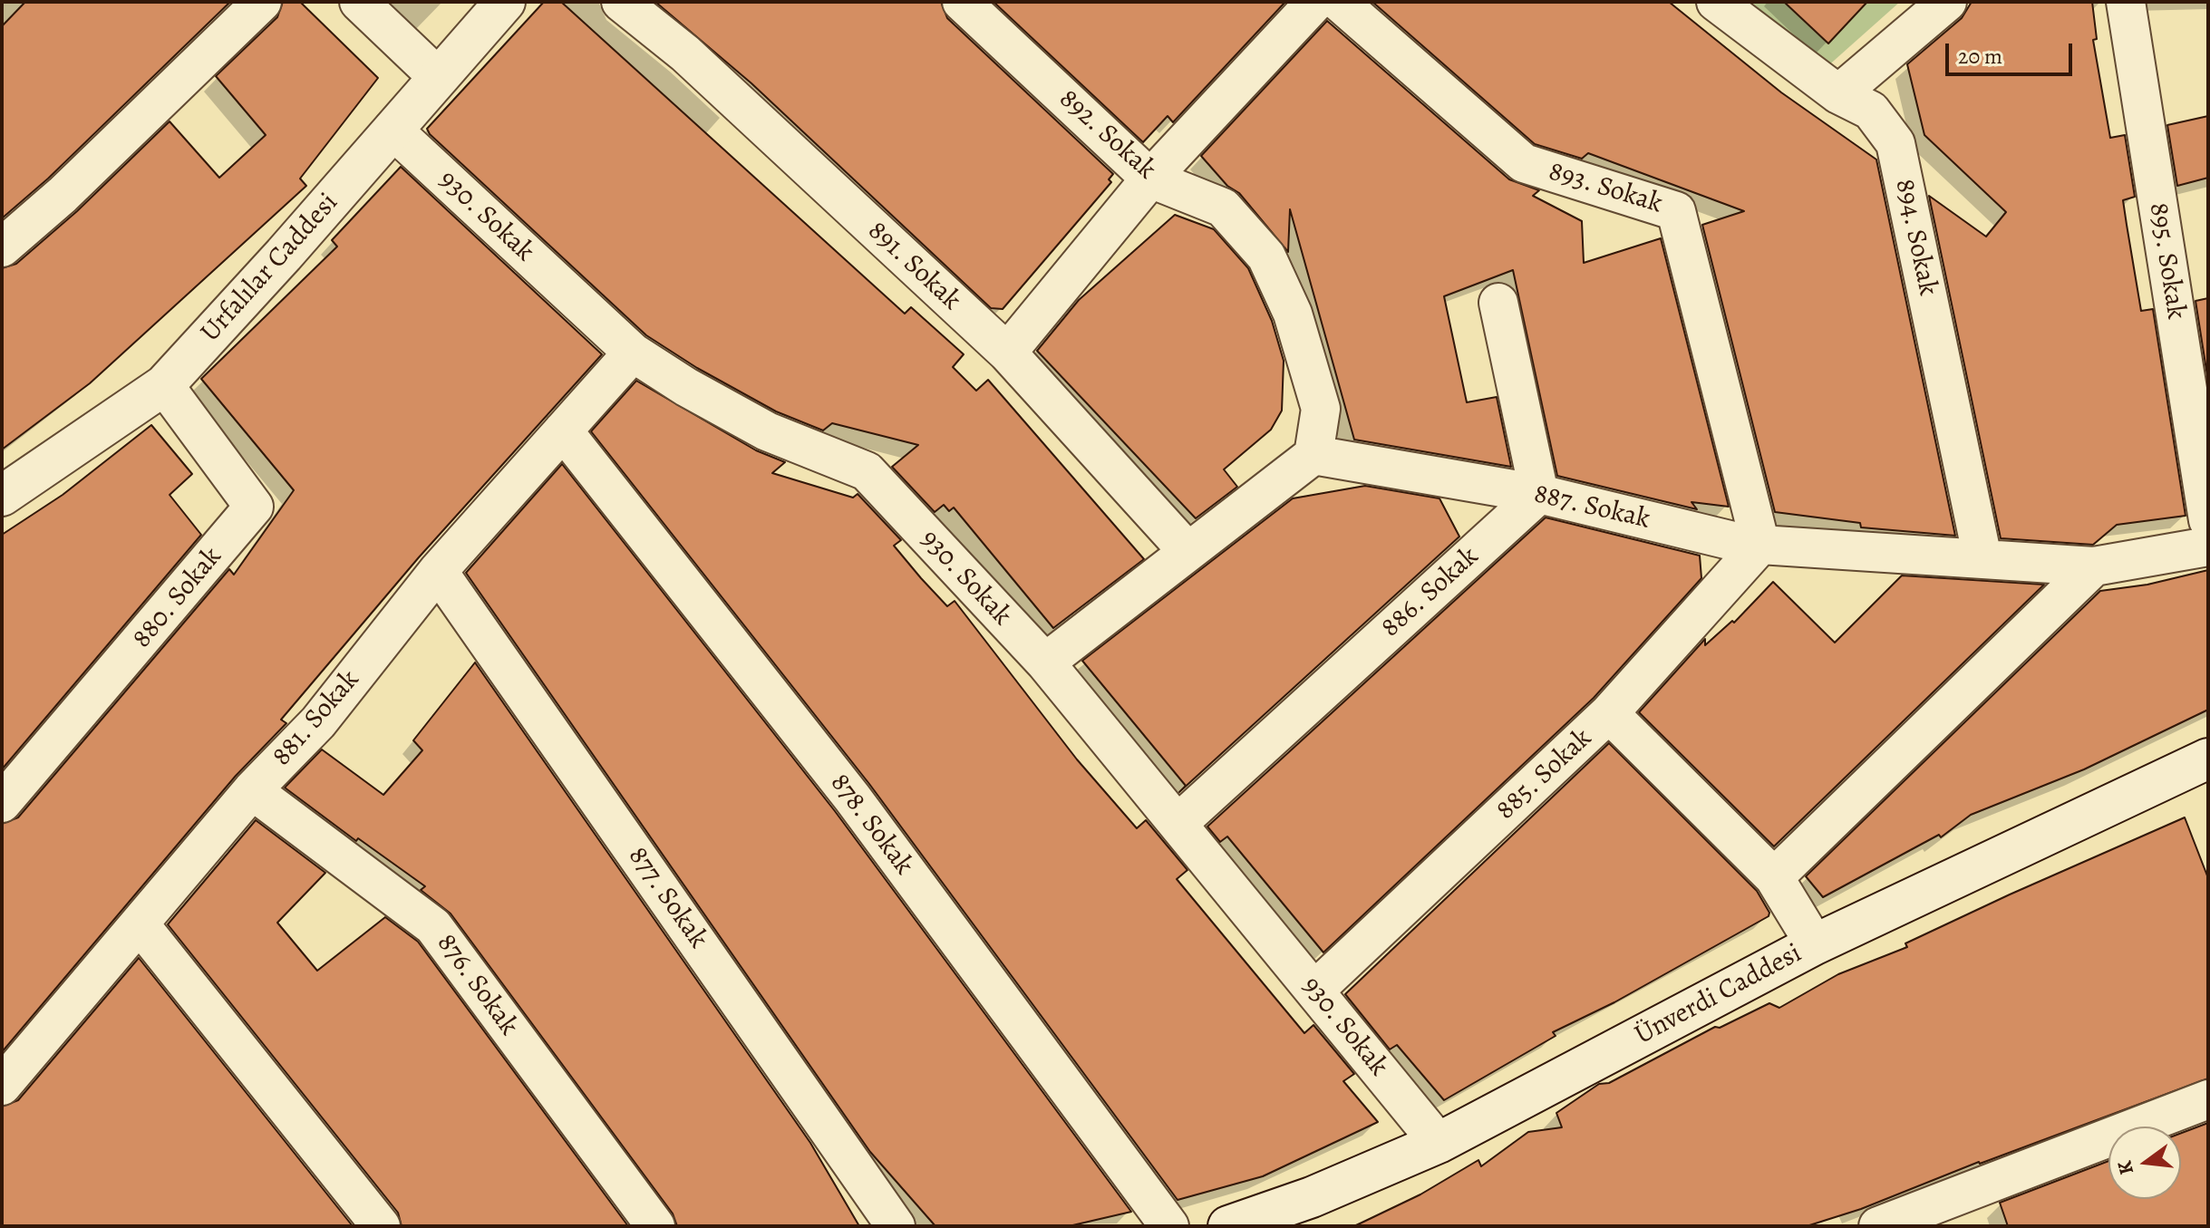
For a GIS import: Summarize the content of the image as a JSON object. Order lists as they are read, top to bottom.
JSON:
{
  "streets": {
    "main road": ["Urfalılar Caddesi", "Ünverdi Caddesi"],
    "street": [
      "892. Sokak",
      "893. Sokak",
      "930. Sokak",
      "894. Sokak",
      "895. Sokak",
      "891. Sokak",
      "887. Sokak",
      "886. Sokak",
      "880. Sokak",
      "881. Sokak",
      "885. Sokak",
      "878. Sokak",
      "877. Sokak",
      "876. Sokak"
    ]
  },
  "crossings": [
    ["892. Sokak", "887. Sokak"],
    ["893. Sokak", "887. Sokak"],
    ["893. Sokak", "885. Sokak"],
    ["930. Sokak", "Urfalılar Caddesi"],
    ["930. Sokak", "886. Sokak"],
    ["930. Sokak", "881. Sokak"],
    ["930. Sokak", "885. Sokak"],
    ["930. Sokak", "Ünverdi Caddesi"],
    ["894. Sokak", "887. Sokak"],
    ["Urfalılar Caddesi", "880. Sokak"],
    ["887. Sokak", "886. Sokak"],
    ["887. Sokak", "885. Sokak"],
    ["881. Sokak", "878. Sokak"],
    ["881. Sokak", "877. Sokak"],
    ["881. Sokak", "876. Sokak"]
  ],
  "scale_bar": "20 m",
  "north": "left"
}
